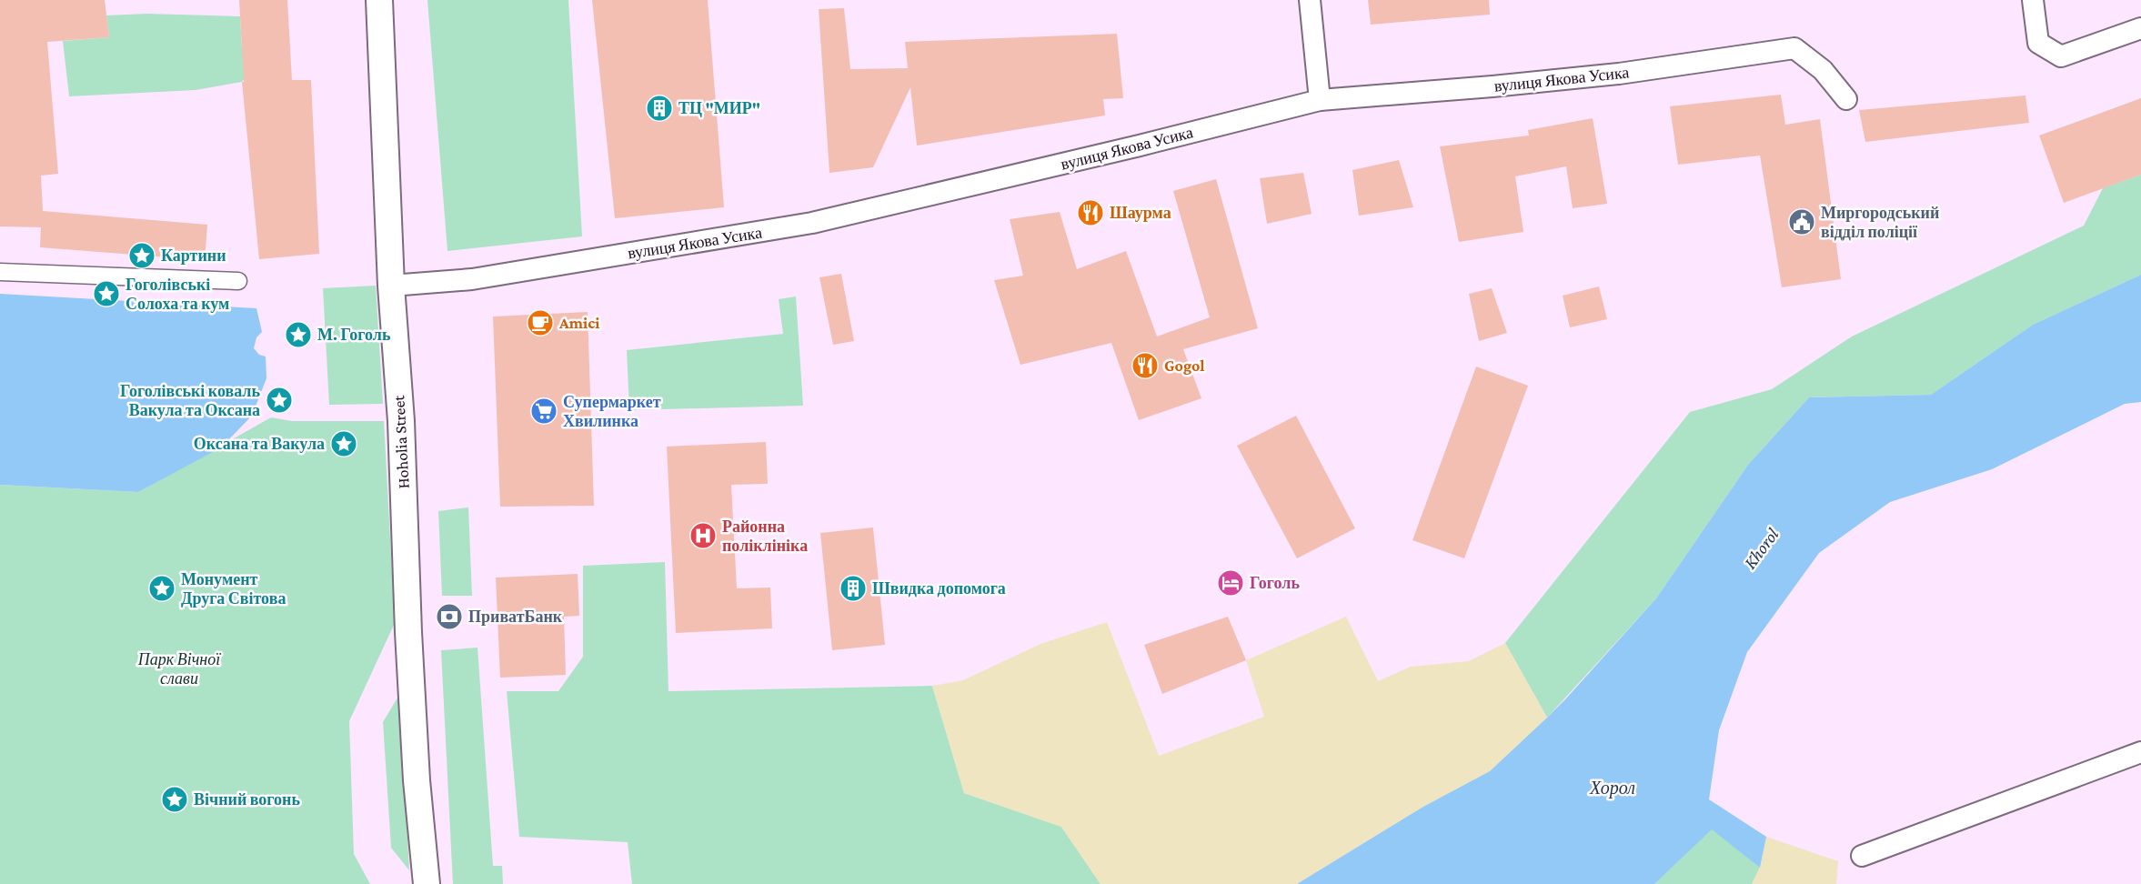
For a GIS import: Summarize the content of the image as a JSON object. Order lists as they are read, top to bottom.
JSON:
{
  "streets": {
    "street": ["вулиця Якова Усика", "Hoholia Street"]
  },
  "crossings": [
    ["вулиця Якова Усика", "Hoholia Street"]
  ],
  "water": ["Khorol", "Хорол"],
  "parks": ["Парк Вічної слави"],
  "places": {
    "building": ["ТЦ \"МИР\"", "Швидка допомога"],
    "restaurant": ["Шаурма", "Gogol"],
    "public building": ["Миргородський відділ поліції"],
    "place": [
      "Картини",
      "Гоголівські Солоха та кум",
      "М. Гоголь",
      "Гоголівські коваль Вакула та Оксана",
      "Оксана та Вакула",
      "Монумент Друга Світова",
      "Вічний вогонь"
    ],
    "cafe": ["Amici"],
    "supermarket": ["Супермаркет Хвилинка"],
    "hospital": ["Районна поліклініка"],
    "hotel": ["Гоголь"],
    "bank": ["ПриватБанк"]
  }
}
